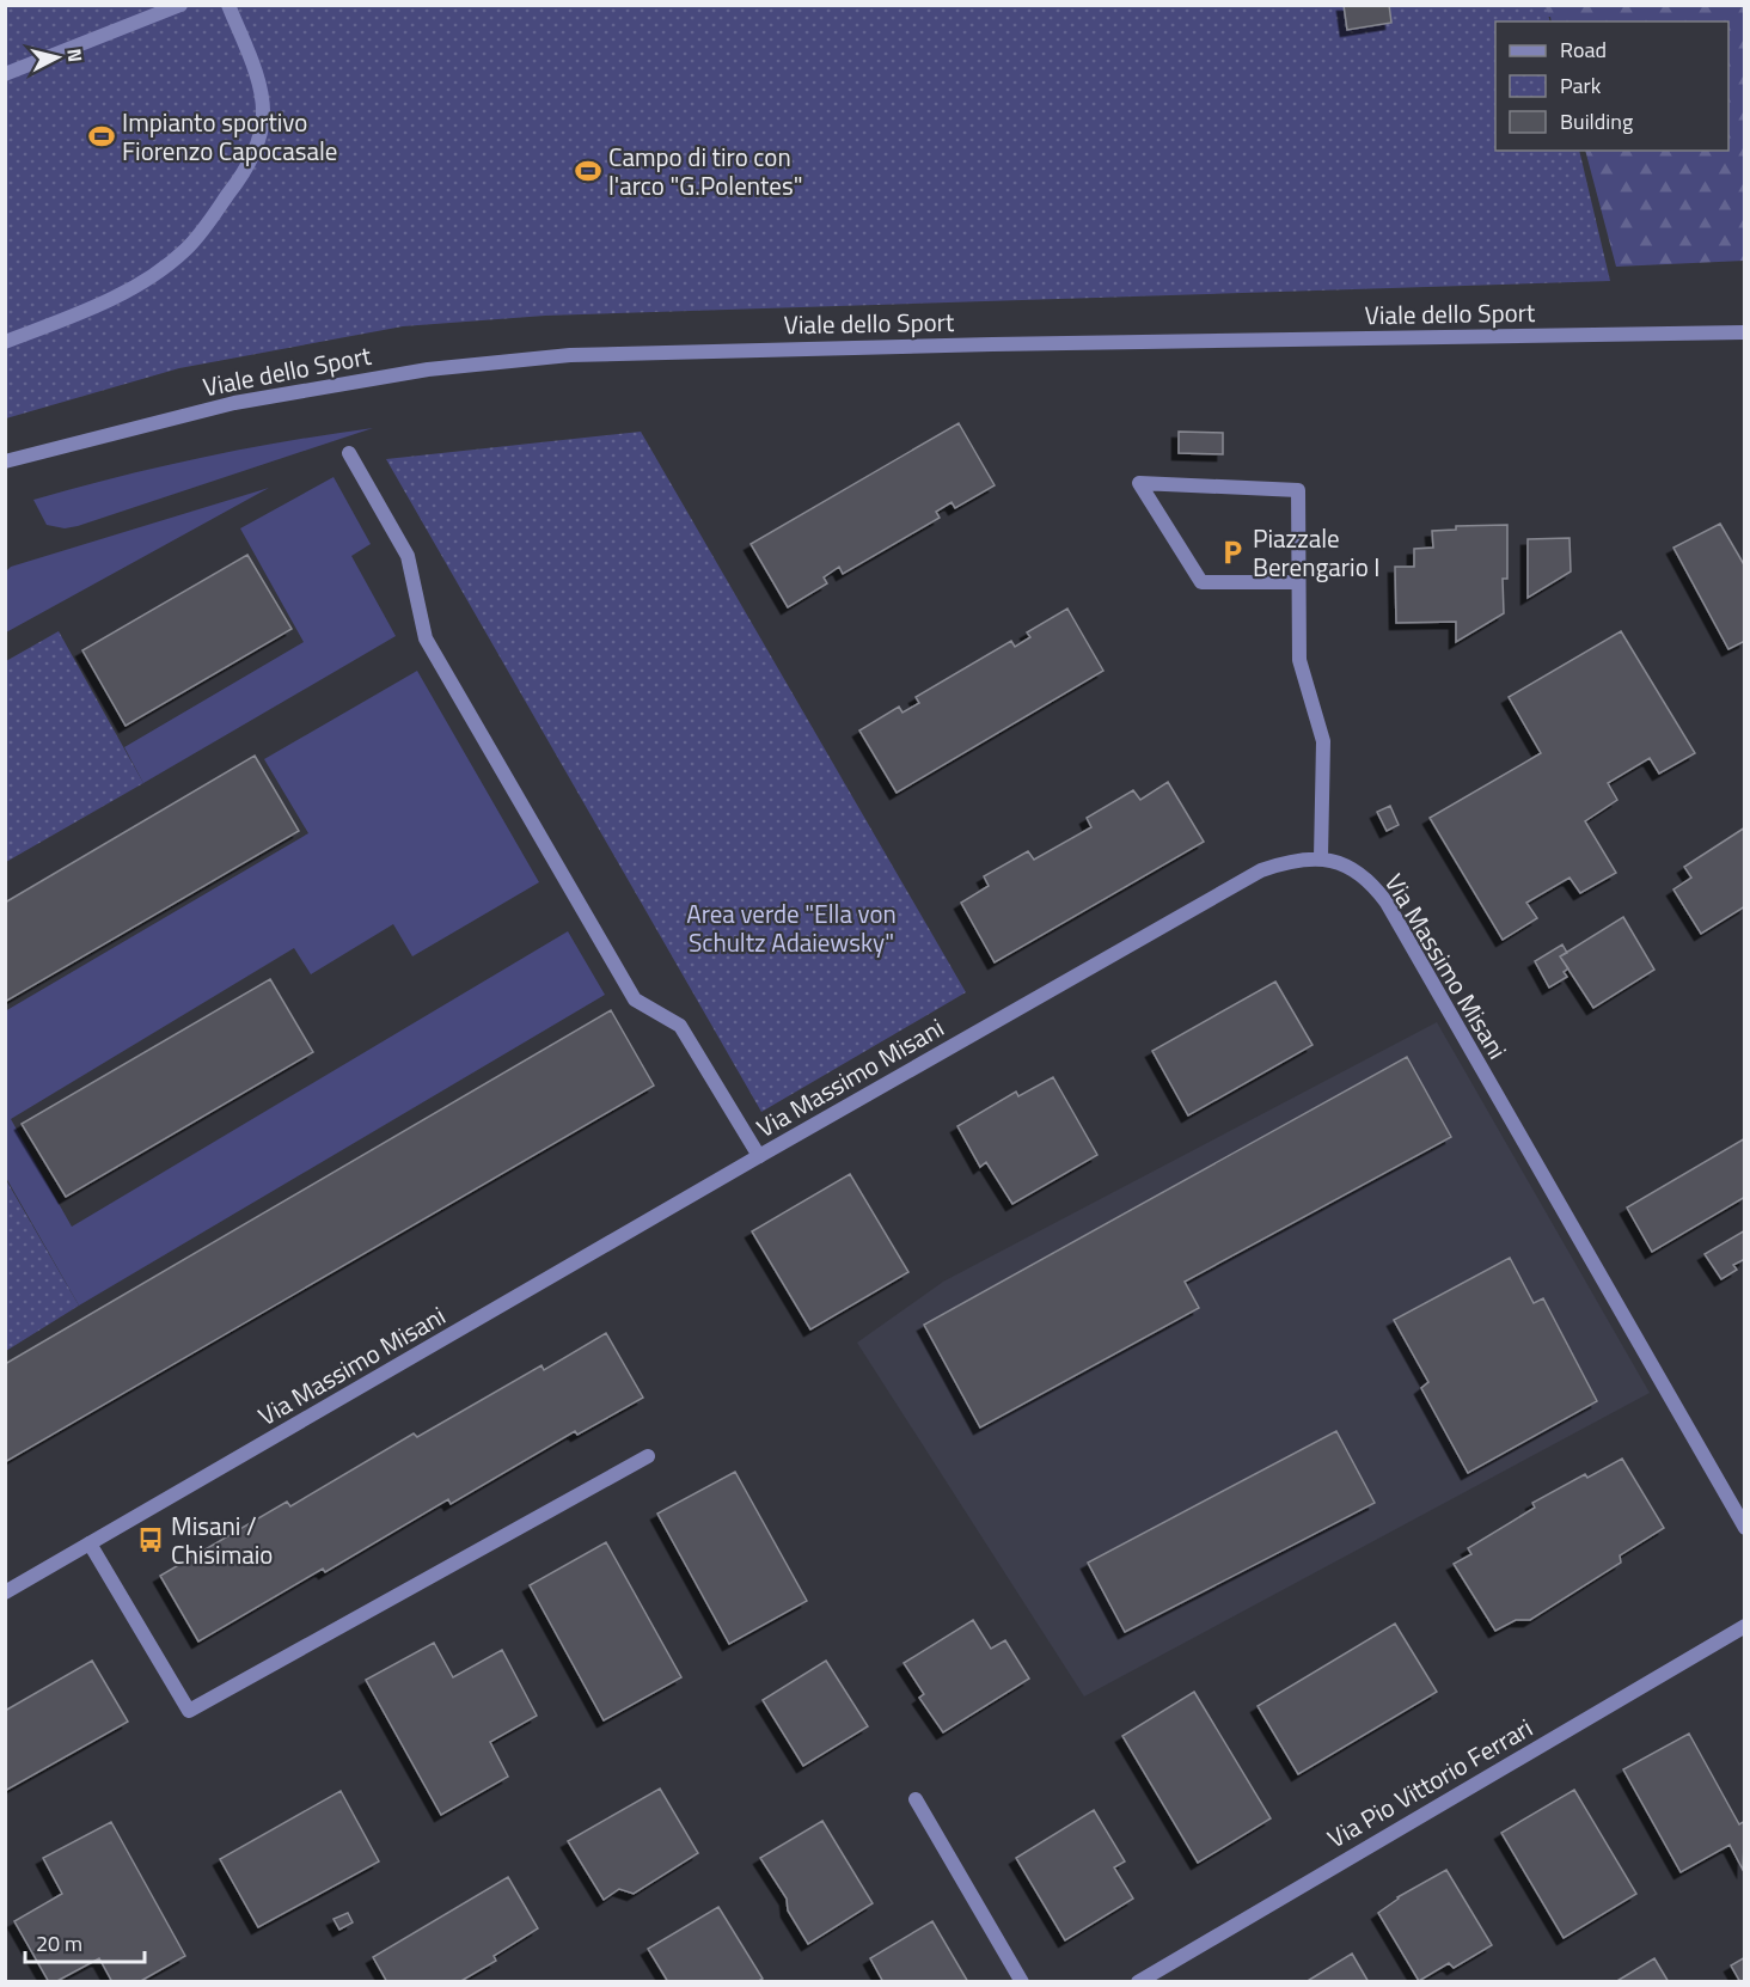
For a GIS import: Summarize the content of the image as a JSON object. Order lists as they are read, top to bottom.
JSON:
{
  "streets": {
    "street": ["Viale dello Sport", "Via Massimo Misani", "Via Pio Vittorio Ferrari"]
  },
  "parks": ["Area verde \"Ella von Schultz Adaiewsky\""],
  "places": {
    "sports": ["Impianto sportivo Fiorenzo Capocasale", "Campo di tiro con l'arco \"G.Polentes\""],
    "parking": ["Piazzale Berengario I"],
    "bus stop": ["Misani / Chisimaio"]
  },
  "legend": ["Road", "Park", "Building"],
  "scale_bar": "20 m",
  "north": "right"
}
